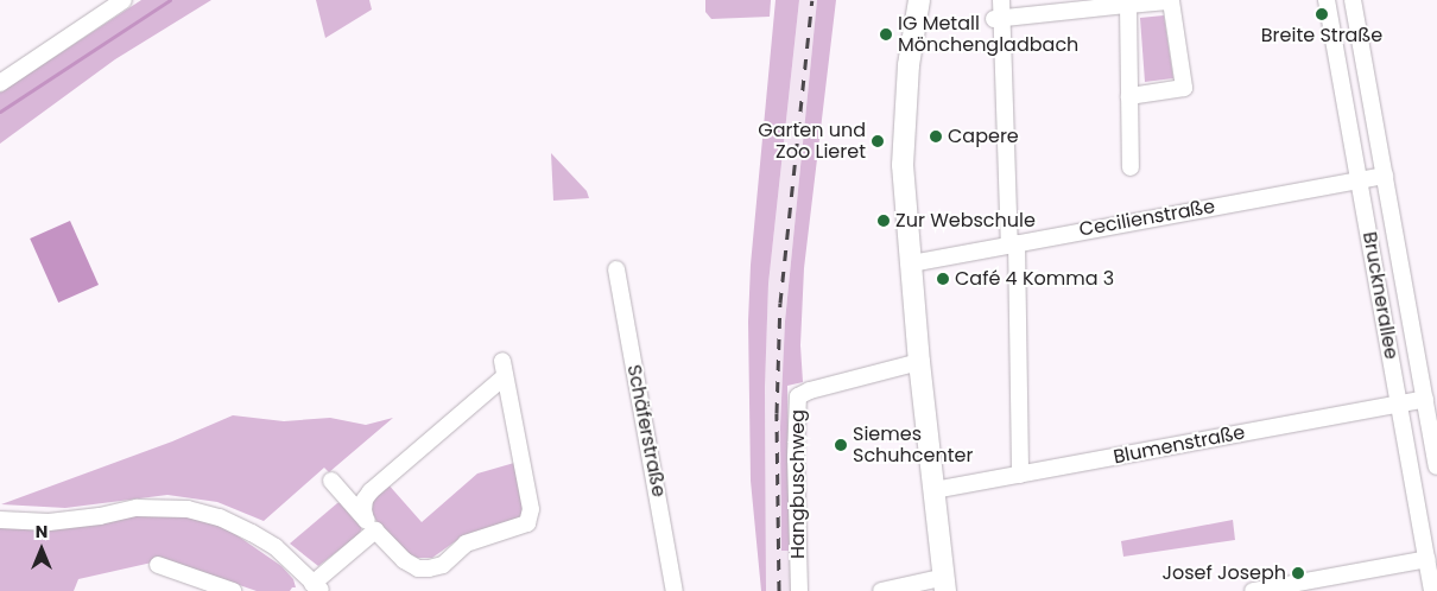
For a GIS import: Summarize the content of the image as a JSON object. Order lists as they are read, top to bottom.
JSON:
{
  "streets": {
    "street": [
      "Cecilienstraße",
      "Brucknerallee",
      "Schäferstraße",
      "Blumenstraße",
      "Hangbuschweg"
    ]
  },
  "crossings": [
    ["Cecilienstraße", "Brucknerallee"],
    ["Brucknerallee", "Blumenstraße"]
  ],
  "places": [
    "Breite Straße",
    "IG Metall Mönchengladbach",
    "Capere",
    "Garten und Zoo Lieret",
    "Zur Webschule",
    "Café 4 Komma 3",
    "Siemes Schuhcenter",
    "Josef Joseph"
  ],
  "north": "top"
}
